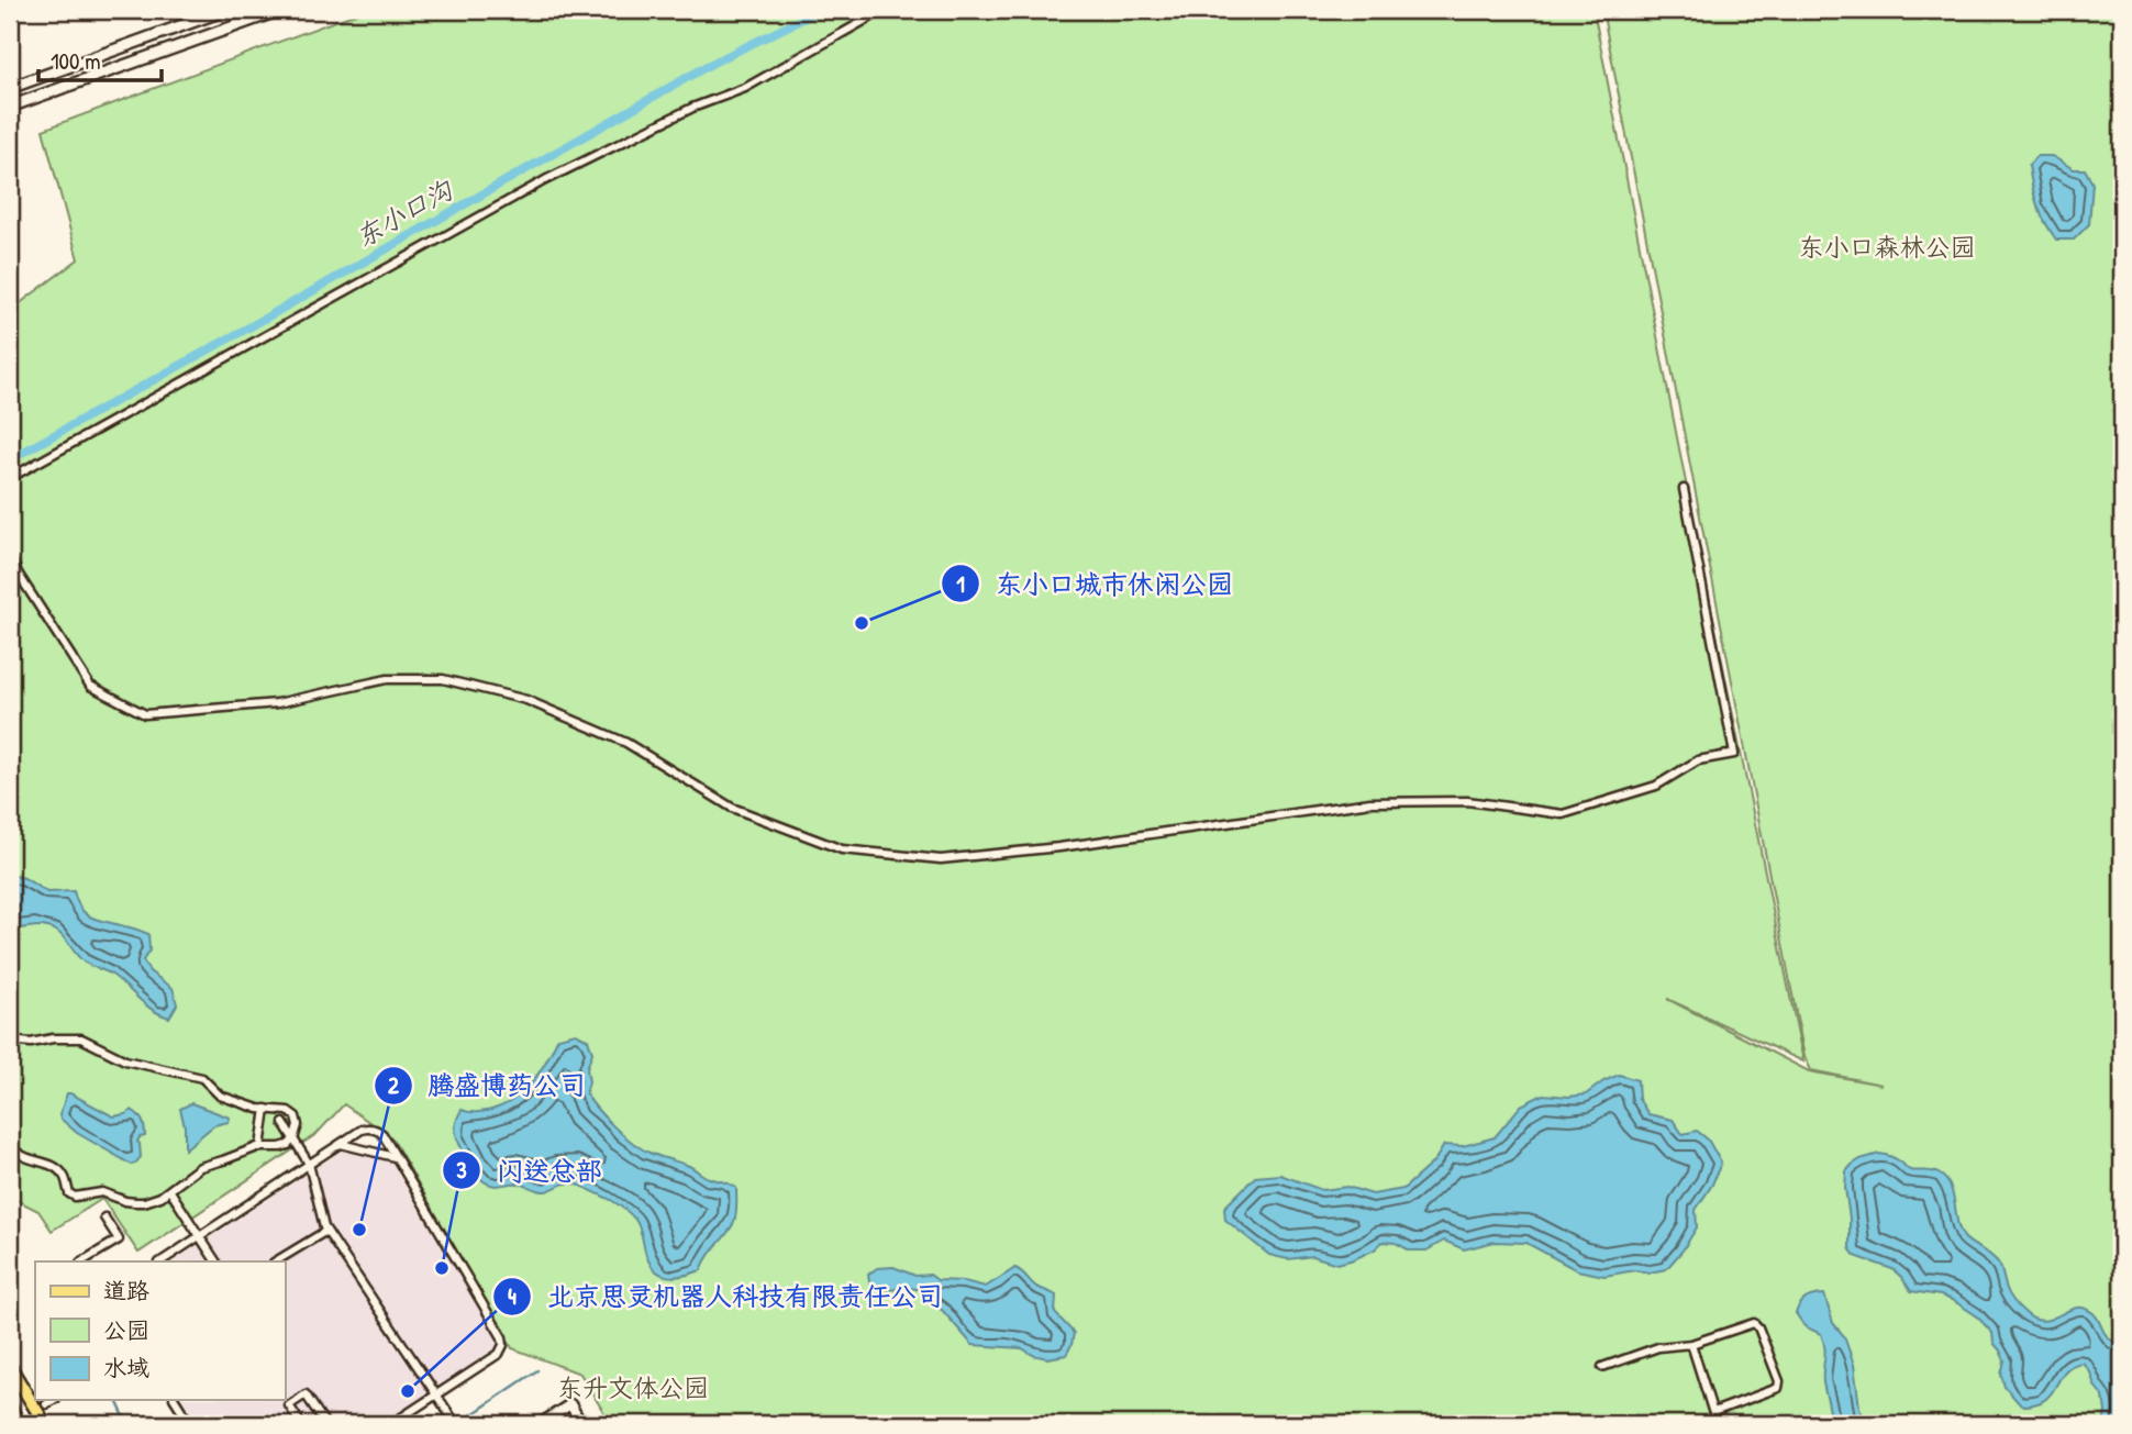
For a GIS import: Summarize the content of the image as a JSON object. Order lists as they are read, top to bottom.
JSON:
{
  "water": ["东小口沟"],
  "parks": ["东小口森林公园", "东升文体公园"],
  "places": [
    "东小口城市休闲公园",
    "腾盛博药公司",
    "闪送总部",
    "北京思灵机器人科技有限责任公司"
  ],
  "legend": ["道路", "公园", "水域"],
  "scale_bar": "100 m"
}
